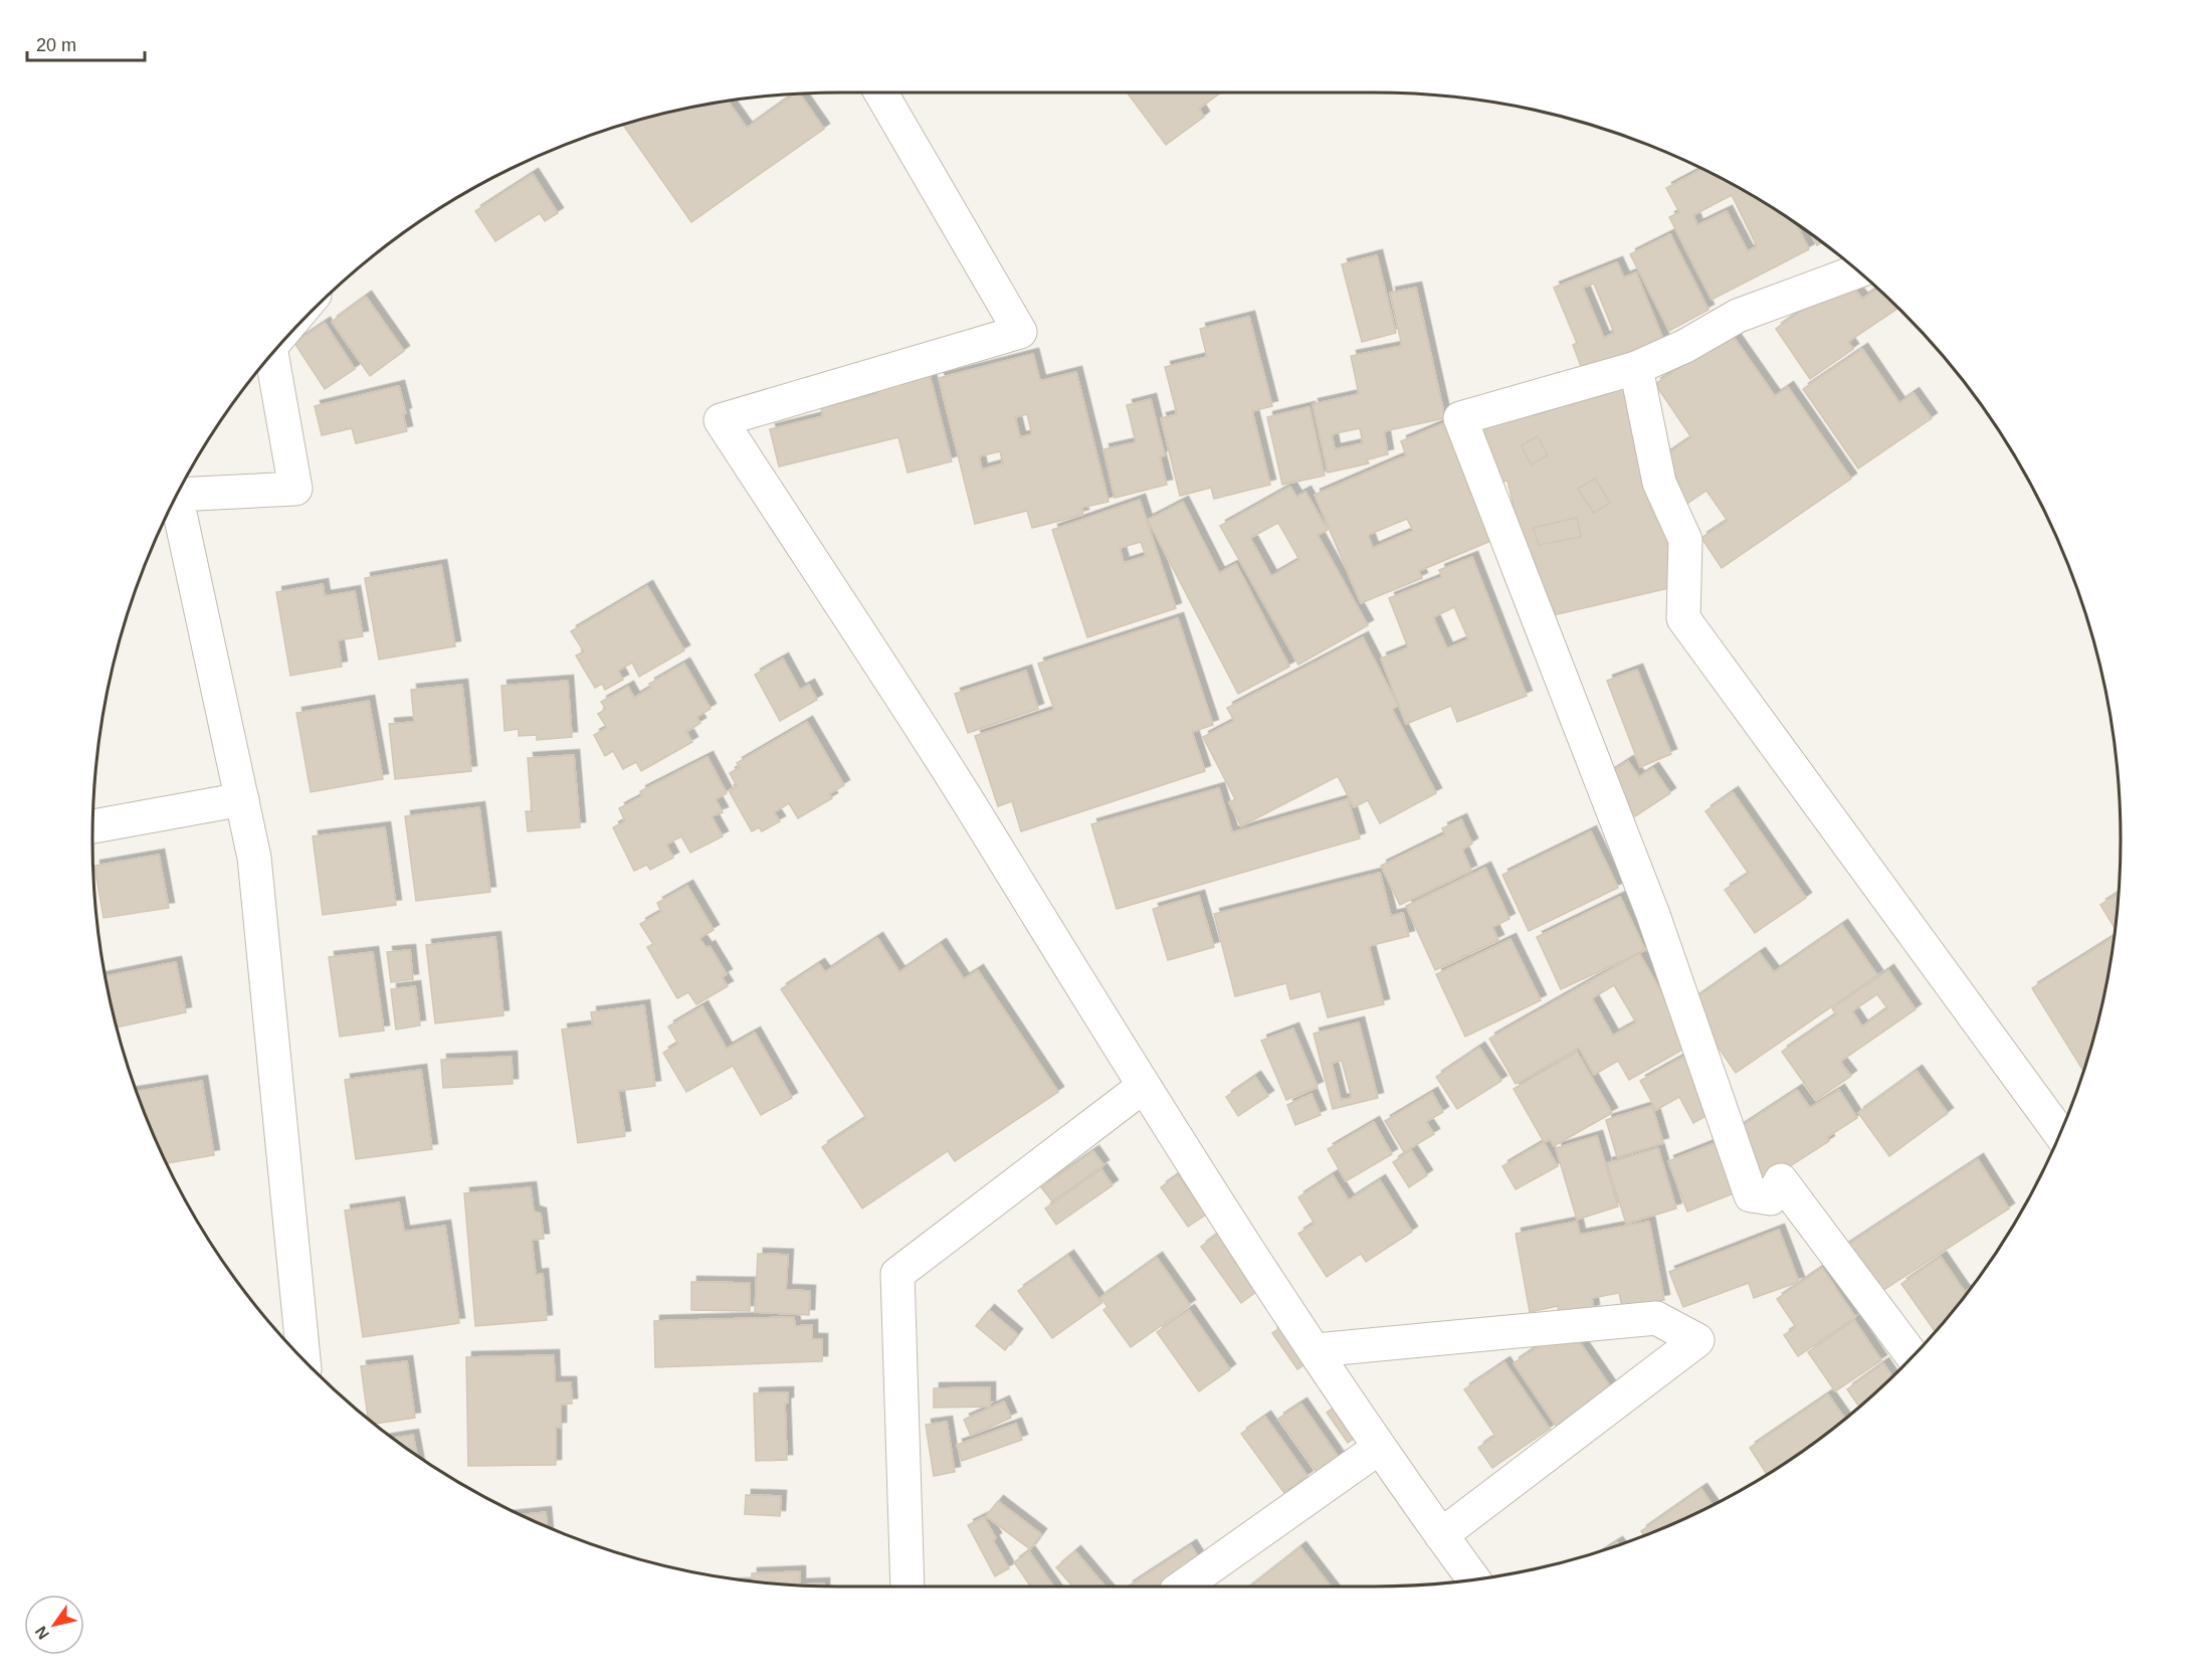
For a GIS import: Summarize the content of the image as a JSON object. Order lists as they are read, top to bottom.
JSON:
{
  "scale_bar": "20 m",
  "north": "bottom left"
}
